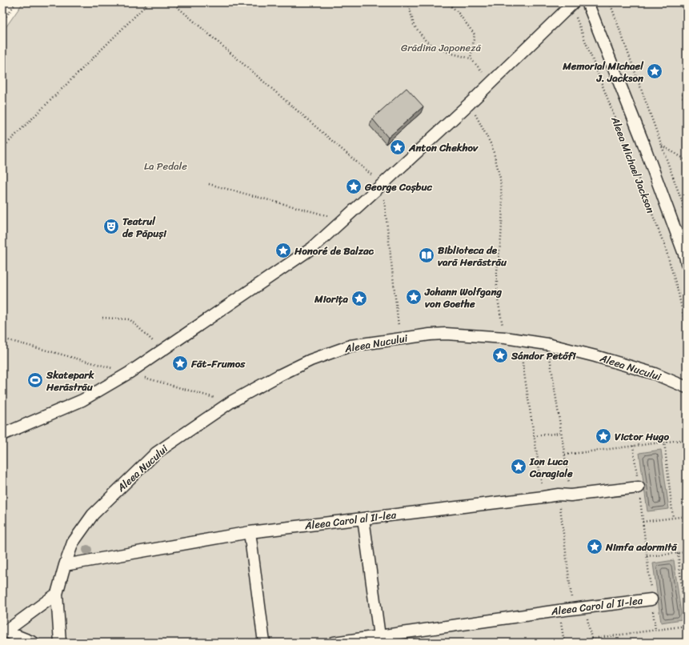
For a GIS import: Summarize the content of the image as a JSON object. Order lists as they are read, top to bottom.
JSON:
{
  "streets": {
    "street": ["Aleea Michael Jackson", "Aleea Nucului", "Aleea Carol al II-lea"]
  },
  "crossings": [
    ["Aleea Nucului", "Aleea Carol al II-lea"]
  ],
  "parks": ["Grădina Japoneză", "La Pedale"],
  "places": {
    "place": [
      "Memorial Michael J. Jackson",
      "Anton Chekhov",
      "George Coșbuc",
      "Honoré de Balzac",
      "Johann Wolfgang von Goethe",
      "Miorița",
      "Sándor Petőfi",
      "Făt-Frumos",
      "Victor Hugo",
      "Ion Luca Caragiale",
      "Nimfa adormită"
    ],
    "theatre": ["Teatrul de Păpuși"],
    "library": ["Biblioteca de vară Herăstrău"],
    "sports": ["Skatepark Herăstrău"]
  }
}
